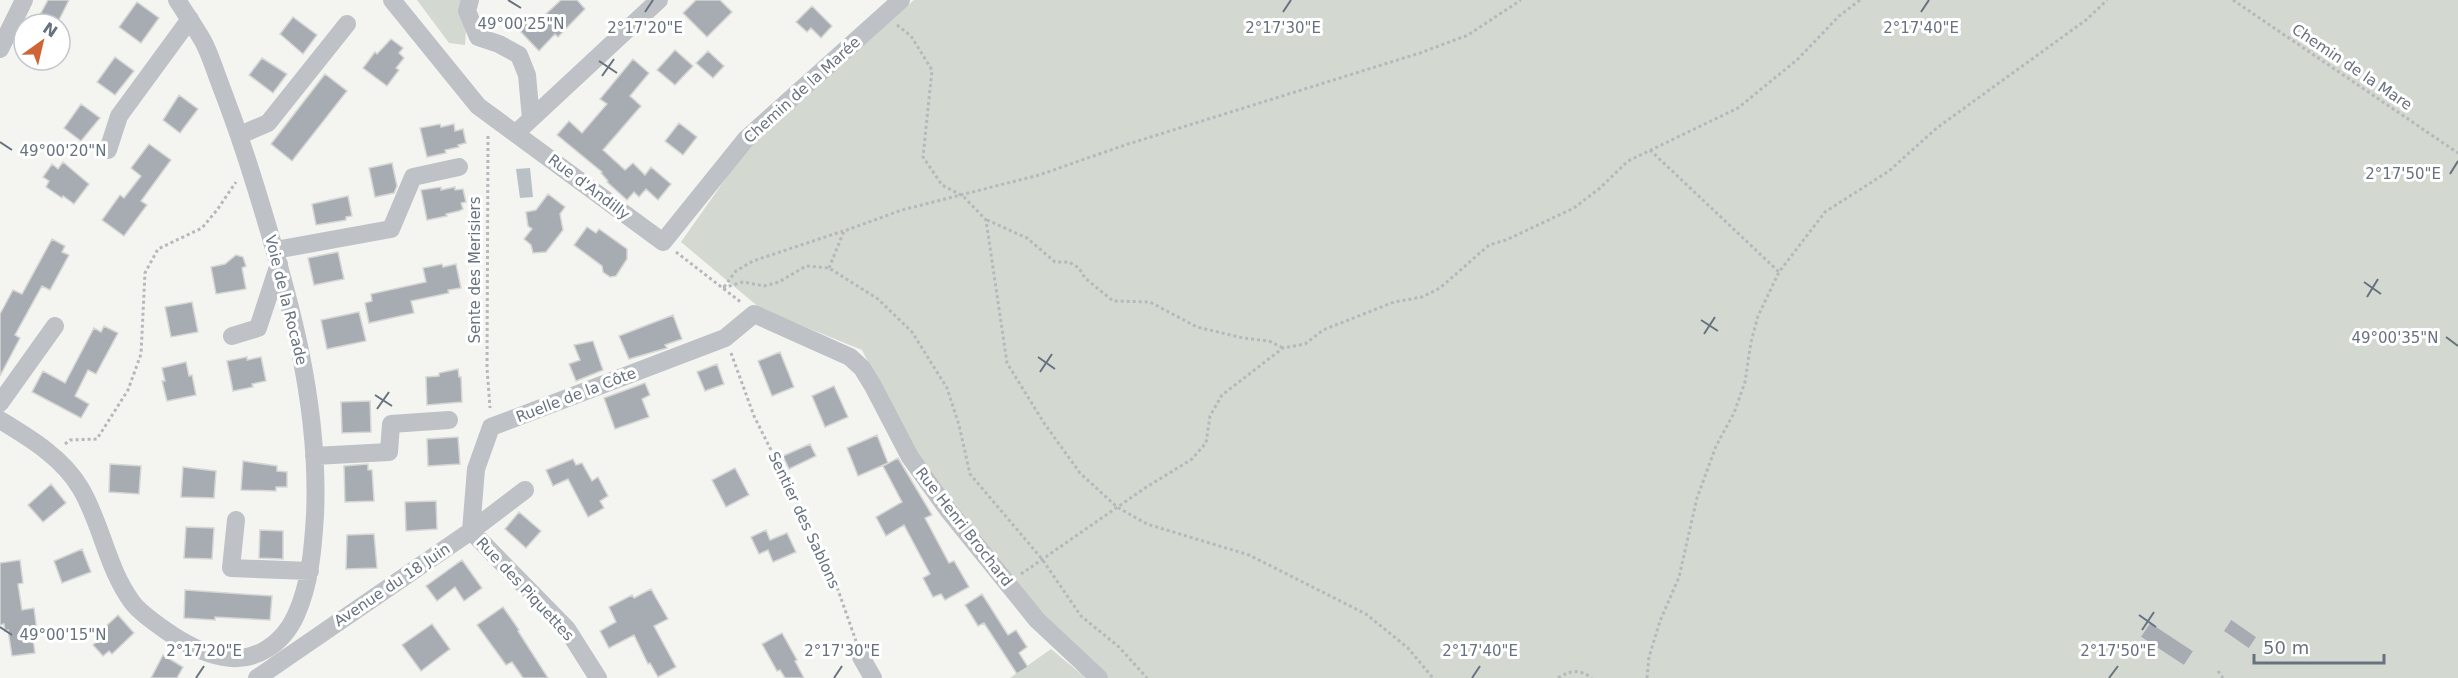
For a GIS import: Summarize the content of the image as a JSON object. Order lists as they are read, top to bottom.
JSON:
{
  "streets": {
    "street": [
      "Chemin de la Marée",
      "Rue d'Andilly",
      "Voie de la Rocade",
      "Ruelle de la Côte",
      "Rue Henri Brochard",
      "Avenue du 18 Juin",
      "Rue des Piquettes"
    ],
    "path": ["Chemin de la Mare", "Sente des Merisiers", "Sentier des Sablons"]
  },
  "crossings": [
    ["Chemin de la Marée", "Rue d'Andilly"],
    ["Rue d'Andilly", "Sente des Merisiers"],
    ["Sente des Merisiers", "Ruelle de la Côte"],
    ["Ruelle de la Côte", "Rue Henri Brochard"],
    ["Avenue du 18 Juin", "Rue des Piquettes"]
  ],
  "scale_bar": "50 m",
  "north": "top right",
  "coordinates": [
    "49°00'25\"N",
    "2°17'20\"E",
    "2°17'30\"E",
    "2°17'40\"E",
    "49°00'20\"N",
    "2°17'50\"E",
    "49°00'35\"N",
    "49°00'15\"N"
  ]
}
